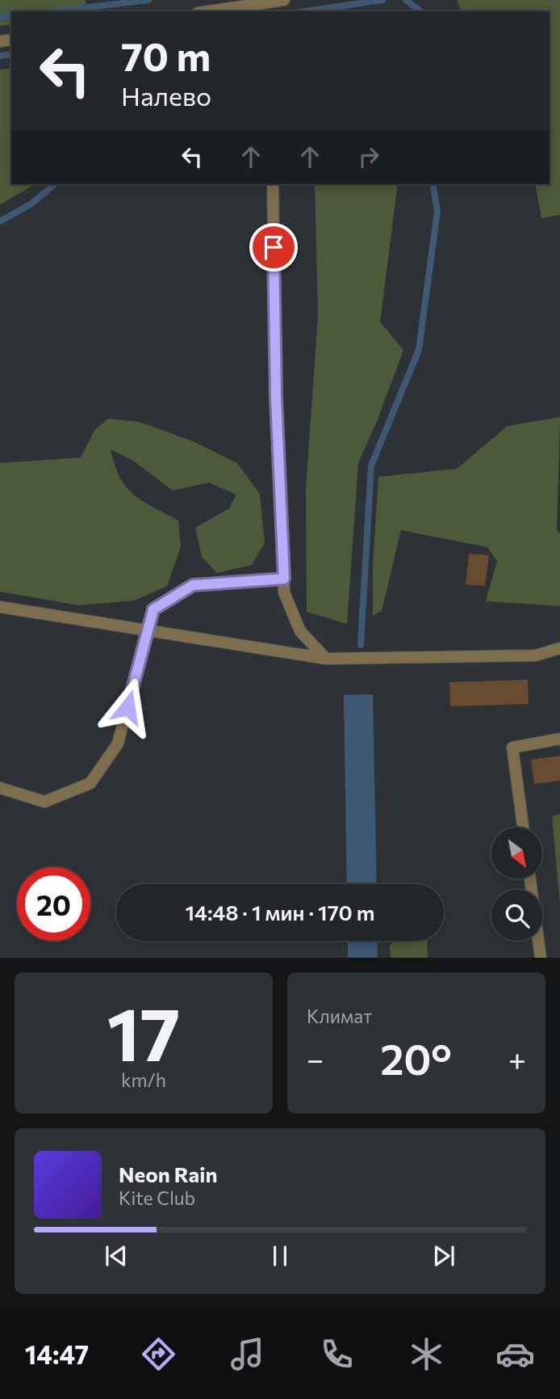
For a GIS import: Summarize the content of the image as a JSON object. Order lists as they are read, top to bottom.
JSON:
{
  "north": "bottom right",
  "page": {
    "turn": ["70 m", "Налево"],
    "limit": "20",
    "trip": "14:48 · 1 мин · 170 m",
    "tile": [
      ["17", "km/h"],
      "Климат"
    ],
    "heat": ["−", "20°", "+"],
    "song": ["Neon Rain", "Kite Club"],
    "tabs": "14:47"
  }
}
